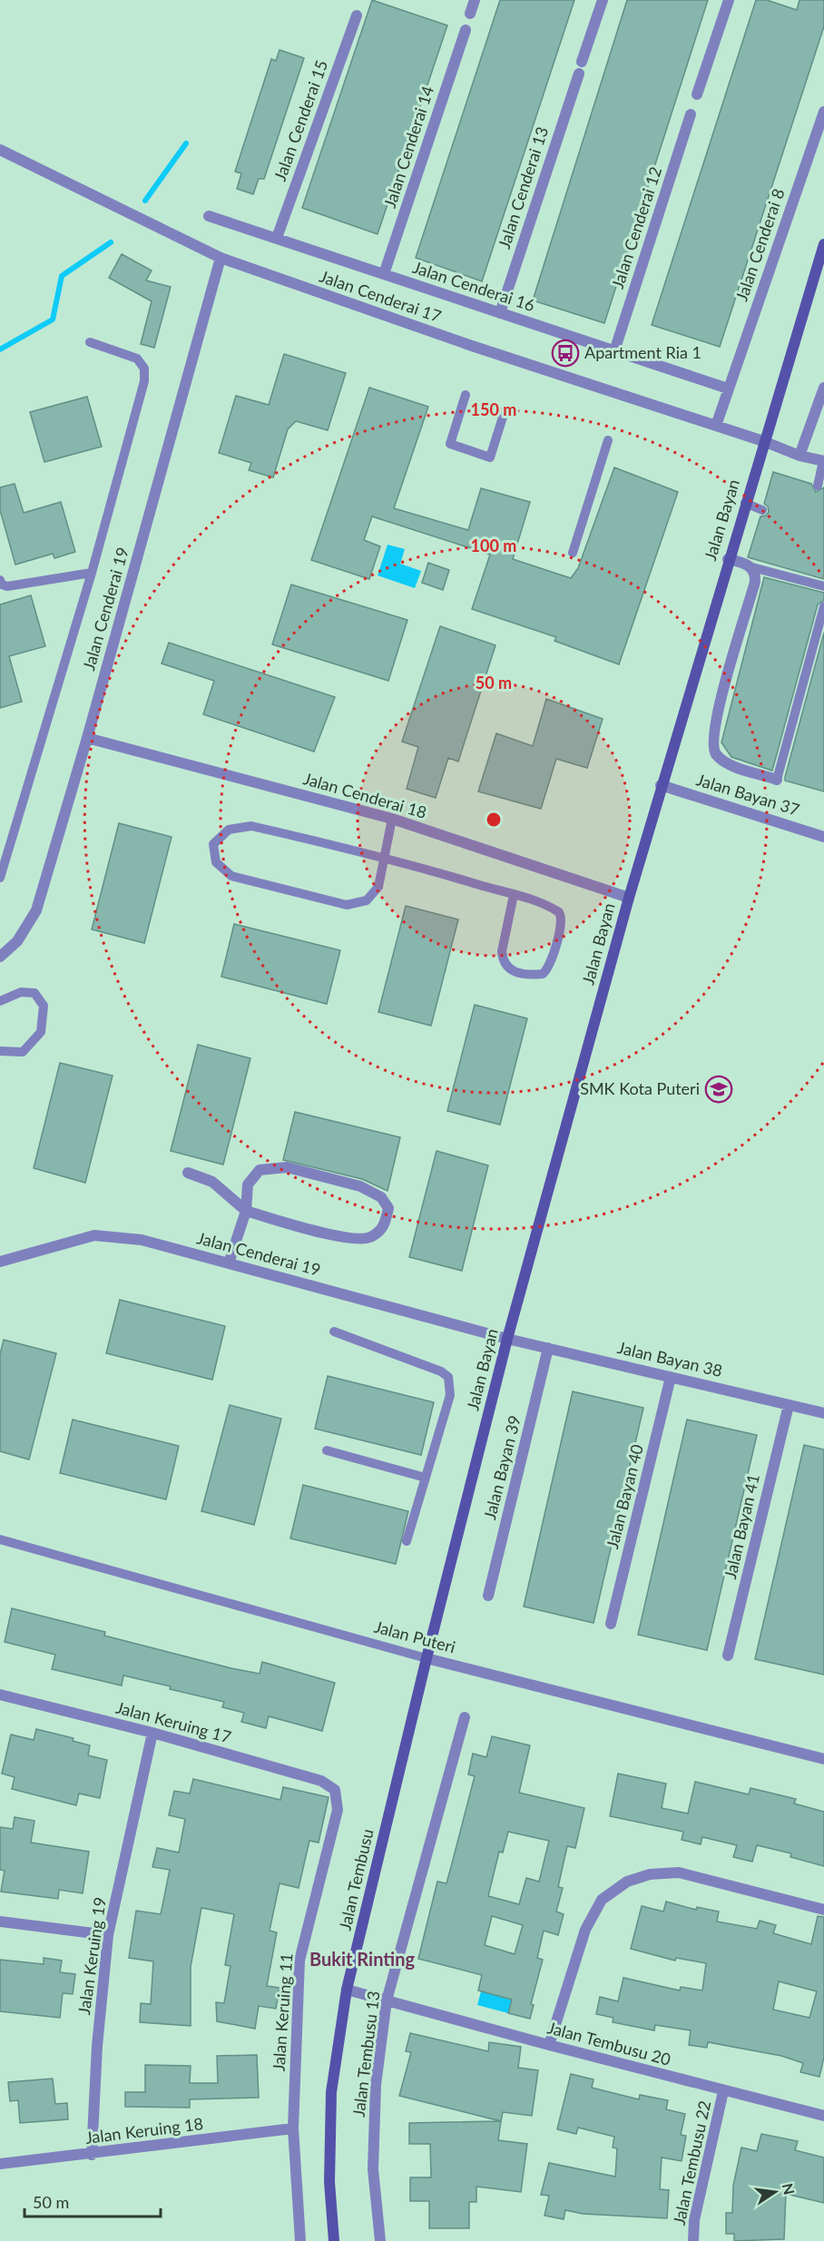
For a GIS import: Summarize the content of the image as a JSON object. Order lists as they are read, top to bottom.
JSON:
{
  "streets": {
    "street": [
      "Jalan Cenderai 15",
      "Jalan Cenderai 14",
      "Jalan Cenderai 13",
      "Jalan Cenderai 12",
      "Jalan Cenderai 8",
      "Jalan Cenderai 16",
      "Jalan Cenderai 17",
      "Jalan Bayan",
      "Jalan Cenderai 19",
      "Jalan Bayan 37",
      "Jalan Cenderai 18",
      "Jalan Bayan 38",
      "Jalan Bayan 39",
      "Jalan Bayan 40",
      "Jalan Bayan 41",
      "Jalan Puteri",
      "Jalan Keruing 17",
      "Jalan Tembusu",
      "Jalan Keruing 19",
      "Jalan Keruing 11",
      "Jalan Tembusu 20",
      "Jalan Tembusu 13",
      "Jalan Keruing 18",
      "Jalan Tembusu 22"
    ]
  },
  "crossings": [
    ["Jalan Cenderai 15", "Jalan Cenderai 16"],
    ["Jalan Cenderai 14", "Jalan Cenderai 16"],
    ["Jalan Cenderai 13", "Jalan Cenderai 16"],
    ["Jalan Cenderai 12", "Jalan Cenderai 16"],
    ["Jalan Cenderai 8", "Jalan Cenderai 16"],
    ["Jalan Cenderai 8", "Jalan Cenderai 17"],
    ["Jalan Cenderai 17", "Jalan Bayan"],
    ["Jalan Cenderai 17", "Jalan Cenderai 19"],
    ["Jalan Bayan", "Jalan Cenderai 19"],
    ["Jalan Bayan", "Jalan Bayan 37"],
    ["Jalan Bayan", "Jalan Cenderai 18"],
    ["Jalan Bayan", "Jalan Bayan 38"],
    ["Jalan Bayan", "Jalan Puteri"],
    ["Jalan Bayan", "Jalan Tembusu"],
    ["Jalan Cenderai 19", "Jalan Cenderai 18"],
    ["Jalan Cenderai 19", "Jalan Bayan 38"],
    ["Jalan Bayan 38", "Jalan Bayan 39"],
    ["Jalan Bayan 38", "Jalan Bayan 40"],
    ["Jalan Bayan 38", "Jalan Bayan 41"],
    ["Jalan Puteri", "Jalan Tembusu"],
    ["Jalan Keruing 17", "Jalan Keruing 19"],
    ["Jalan Keruing 17", "Jalan Keruing 11"],
    ["Jalan Tembusu", "Jalan Tembusu 20"],
    ["Jalan Keruing 19", "Jalan Keruing 18"],
    ["Jalan Keruing 11", "Jalan Keruing 18"],
    ["Jalan Tembusu 20", "Jalan Tembusu 13"],
    ["Jalan Tembusu 20", "Jalan Tembusu 22"]
  ],
  "districts": ["Bukit Rinting"],
  "places": {
    "bus stop": ["Apartment Ria 1"],
    "school or university": ["SMK Kota Puteri"]
  },
  "scale_bar": "50 m",
  "north": "right",
  "rings": ["150 m", "100 m", "50 m"]
}
